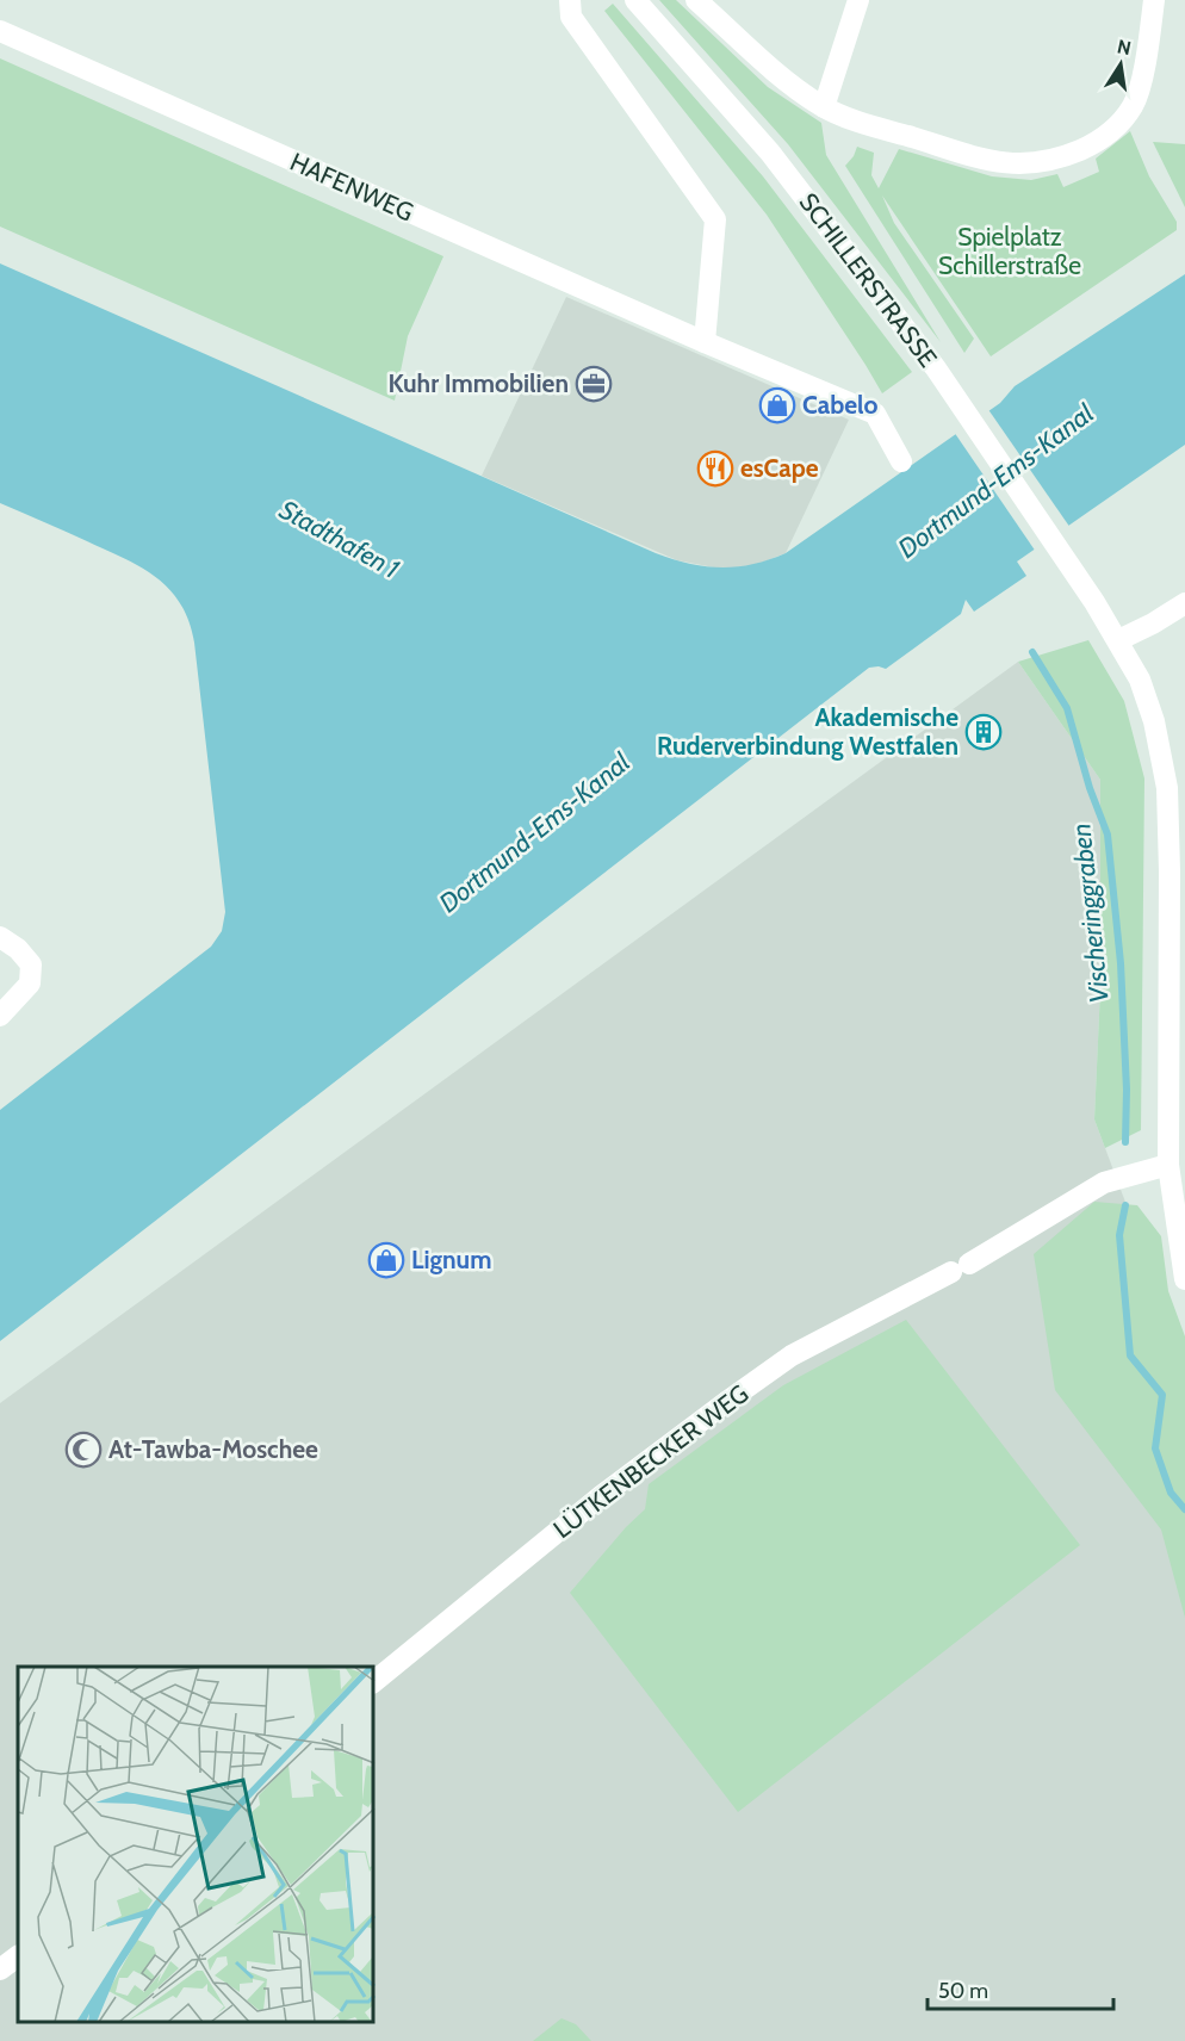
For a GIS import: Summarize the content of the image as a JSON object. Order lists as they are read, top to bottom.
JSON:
{
  "streets": {
    "street": ["HAFENWEG", "SCHILLERSTRASSE", "LÜTKENBECKER WEG"]
  },
  "water": ["Dortmund-Ems-Kanal", "Stadthafen 1", "Vischeringgraben"],
  "parks": ["Spielplatz Schillerstraße"],
  "places": {
    "office": ["Kuhr Immobilien"],
    "shop": ["Cabelo", "Lignum"],
    "restaurant": ["esCape"],
    "building": ["Akademische Ruderverbindung Westfalen"],
    "mosque": ["At-Tawba-Moschee"]
  },
  "scale_bar": "50 m",
  "north": "top"
}
